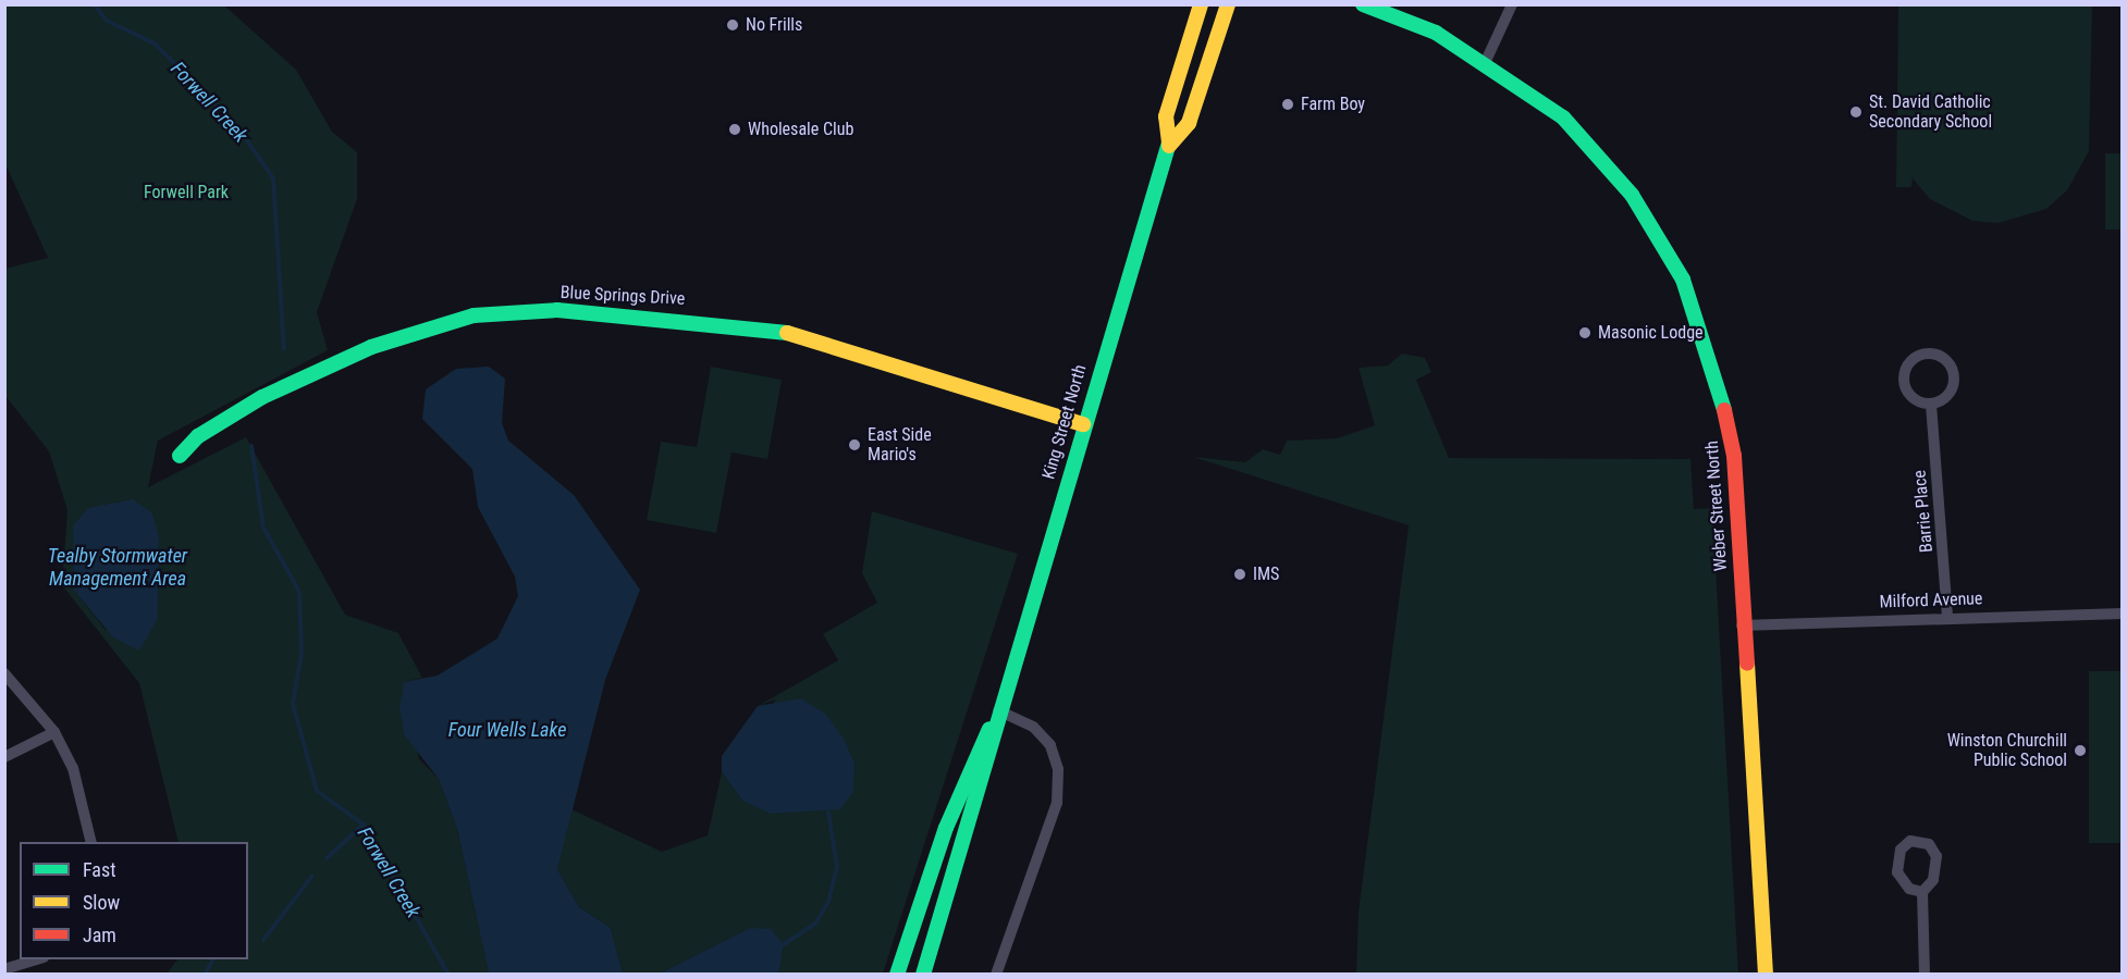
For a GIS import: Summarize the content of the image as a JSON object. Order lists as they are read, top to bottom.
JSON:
{
  "streets": {
    "main road": ["Blue Springs Drive", "King Street North", "Weber Street North"],
    "street": ["Barrie Place", "Milford Avenue"]
  },
  "crossings": [
    ["Blue Springs Drive", "King Street North"],
    ["Weber Street North", "Milford Avenue"],
    ["Barrie Place", "Milford Avenue"]
  ],
  "water": ["Forwell Creek", "Tealby Stormwater Management Area", "Four Wells Lake"],
  "parks": ["Forwell Park"],
  "places": [
    "No Frills",
    "Farm Boy",
    "St. David Catholic Secondary School",
    "Wholesale Club",
    "Masonic Lodge",
    "East Side Mario's",
    "IMS",
    "Winston Churchill Public School"
  ],
  "legend": ["Fast", "Slow", "Jam"]
}
